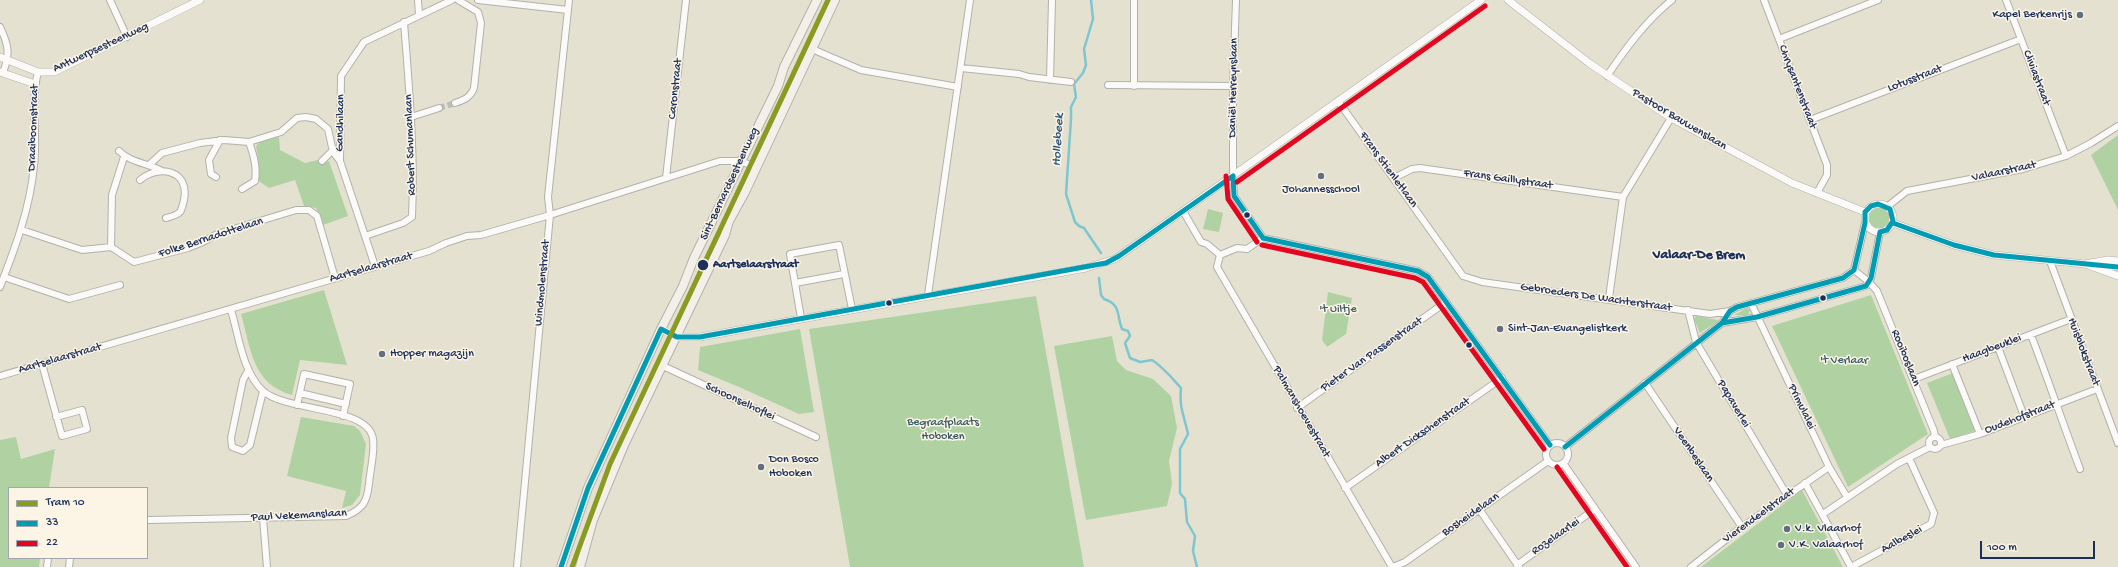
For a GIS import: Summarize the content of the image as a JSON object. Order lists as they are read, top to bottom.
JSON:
{
  "streets": {
    "main road": ["Sint-Bernardsesteenweg"],
    "street": [
      "Antwerpsesteenweg",
      "Cliviastraat",
      "Lotusstraat",
      "Chrysantenstraat",
      "Daniël Herreynslaan",
      "Caronstraat",
      "Pastoor Bauwenslaan",
      "Gandhilaan",
      "Draaiboomstraat",
      "Robert Schumanlaan",
      "Frans Stienletlaan",
      "Valaarstraat",
      "Frans Gaillystraat",
      "Folke Bernadottelaan",
      "Aartselaarstraat",
      "Windmolenstraat",
      "Gebroeders De Wachterstraat",
      "Haagbeuklei",
      "Huisblokstraat",
      "Pieter Van Passenstraat",
      "Rooiboslaan",
      "Schoonselhoflei",
      "Papaverlei",
      "Primulalei",
      "Palmanshoevestraat",
      "Oudehofstraat",
      "Albert Dickschenstraat",
      "Veenbeslaan",
      "Bosheidelaan",
      "Paul Vekemanslaan",
      "Vierendeelstraat",
      "Rozelaarlei",
      "Aalbeslei"
    ]
  },
  "crossings": [
    ["Antwerpsesteenweg", "Draaiboomstraat"],
    ["Cliviastraat", "Lotusstraat"],
    ["Cliviastraat", "Valaarstraat"],
    ["Lotusstraat", "Chrysantenstraat"],
    ["Chrysantenstraat", "Pastoor Bauwenslaan"],
    ["Caronstraat", "Aartselaarstraat"],
    ["Pastoor Bauwenslaan", "Valaarstraat"],
    ["Gandhilaan", "Robert Schumanlaan"],
    ["Gandhilaan", "Aartselaarstraat"],
    ["Frans Stienletlaan", "Frans Gaillystraat"],
    ["Frans Stienletlaan", "Gebroeders De Wachterstraat"],
    ["Sint-Bernardsesteenweg", "Aartselaarstraat"],
    ["Sint-Bernardsesteenweg", "Schoonselhoflei"],
    ["Folke Bernadottelaan", "Aartselaarstraat"],
    ["Aartselaarstraat", "Windmolenstraat"],
    ["Aartselaarstraat", "Paul Vekemanslaan"],
    ["Gebroeders De Wachterstraat", "Rooiboslaan"],
    ["Gebroeders De Wachterstraat", "Papaverlei"],
    ["Gebroeders De Wachterstraat", "Primulalei"],
    ["Haagbeuklei", "Huisblokstraat"],
    ["Haagbeuklei", "Rooiboslaan"],
    ["Huisblokstraat", "Oudehofstraat"],
    ["Pieter Van Passenstraat", "Palmanshoevestraat"],
    ["Rooiboslaan", "Oudehofstraat"],
    ["Papaverlei", "Vierendeelstraat"],
    ["Primulalei", "Oudehofstraat"],
    ["Primulalei", "Vierendeelstraat"],
    ["Palmanshoevestraat", "Albert Dickschenstraat"],
    ["Palmanshoevestraat", "Bosheidelaan"],
    ["Oudehofstraat", "Aalbeslei"],
    ["Veenbeslaan", "Vierendeelstraat"]
  ],
  "districts": ["Valaar-De Brem"],
  "water": ["Hollebeek"],
  "parks": ["'t Uiltje", "'t Verlaar", "Begraafplaats Hoboken"],
  "places": [
    "Kapel Berkenrijs",
    "Johannesschool",
    "Aartselaarstraat",
    "Sint-Jan-Evangelistkerk",
    "Hopper magazijn",
    "Don Bosco Hoboken",
    "V.k. Vlaarhof",
    "V.K. Valaarhof"
  ],
  "lines": ["tram line 10", "transit line 22", "transit line 33"],
  "legend": ["Tram 10", "33", "22"],
  "scale_bar": "100 m"
}
